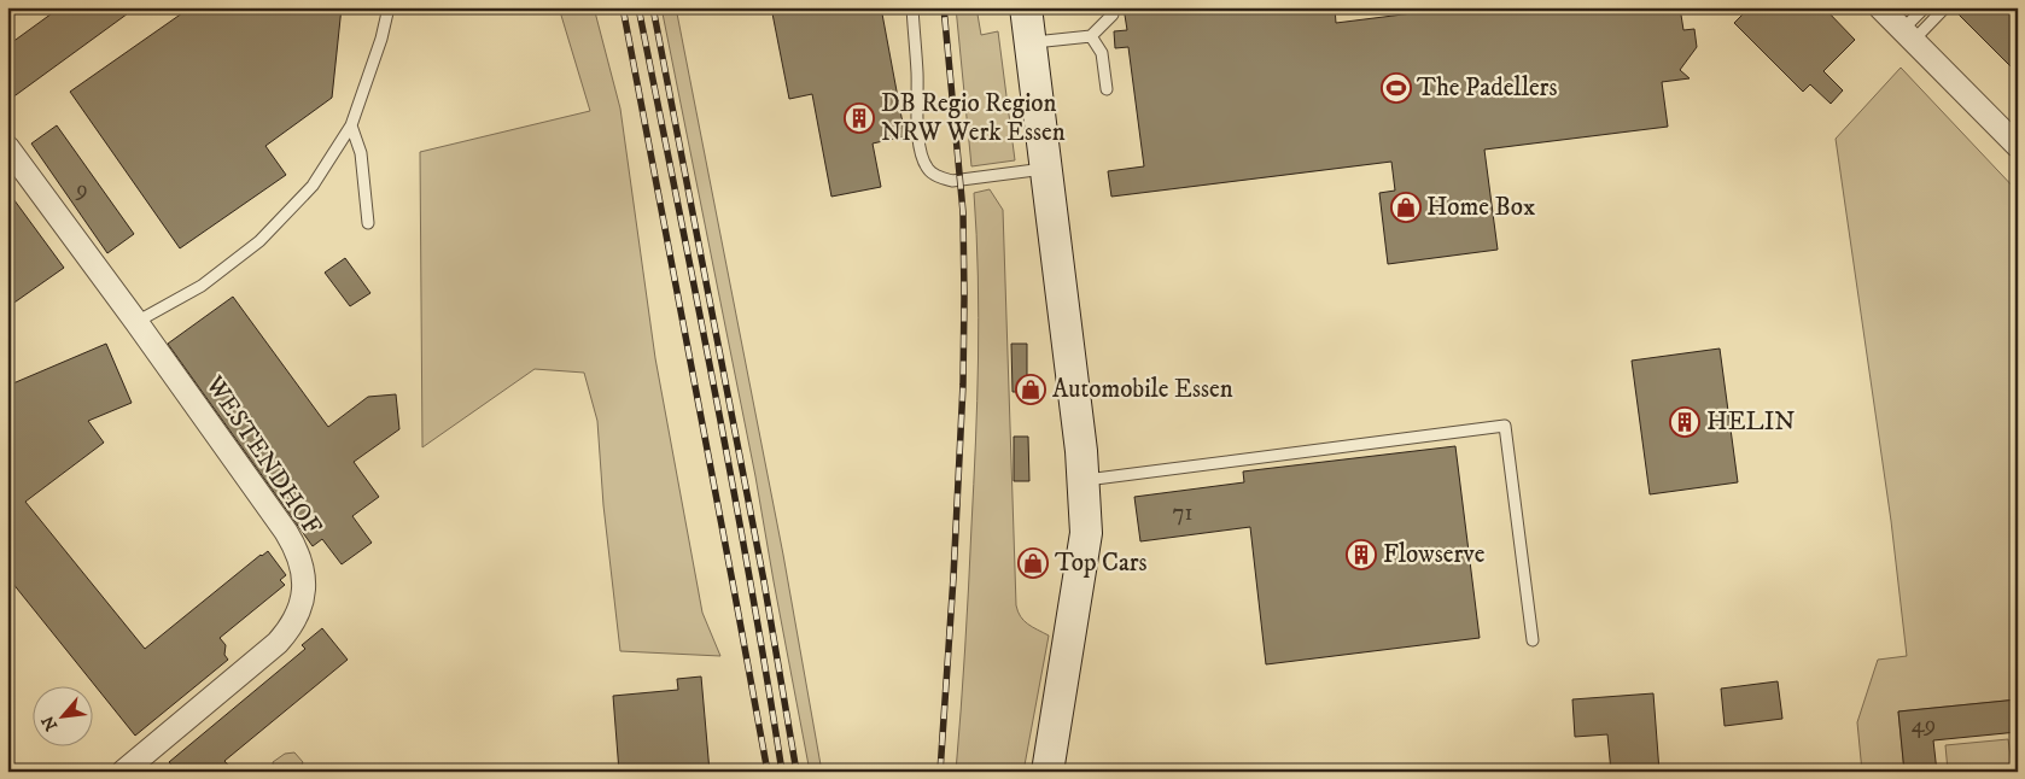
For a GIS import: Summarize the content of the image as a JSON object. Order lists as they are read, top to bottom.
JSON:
{
  "streets": {
    "street": ["WESTENDHOF"]
  },
  "places": {
    "sports": ["The Padellers"],
    "building": ["DB Regio Region NRW Werk Essen", "HELIN", "Flowserve"],
    "shop": ["Home Box", "Automobile Essen", "Top Cars"]
  },
  "house_numbers": ["9", "71", "49"],
  "north": "bottom left"
}
